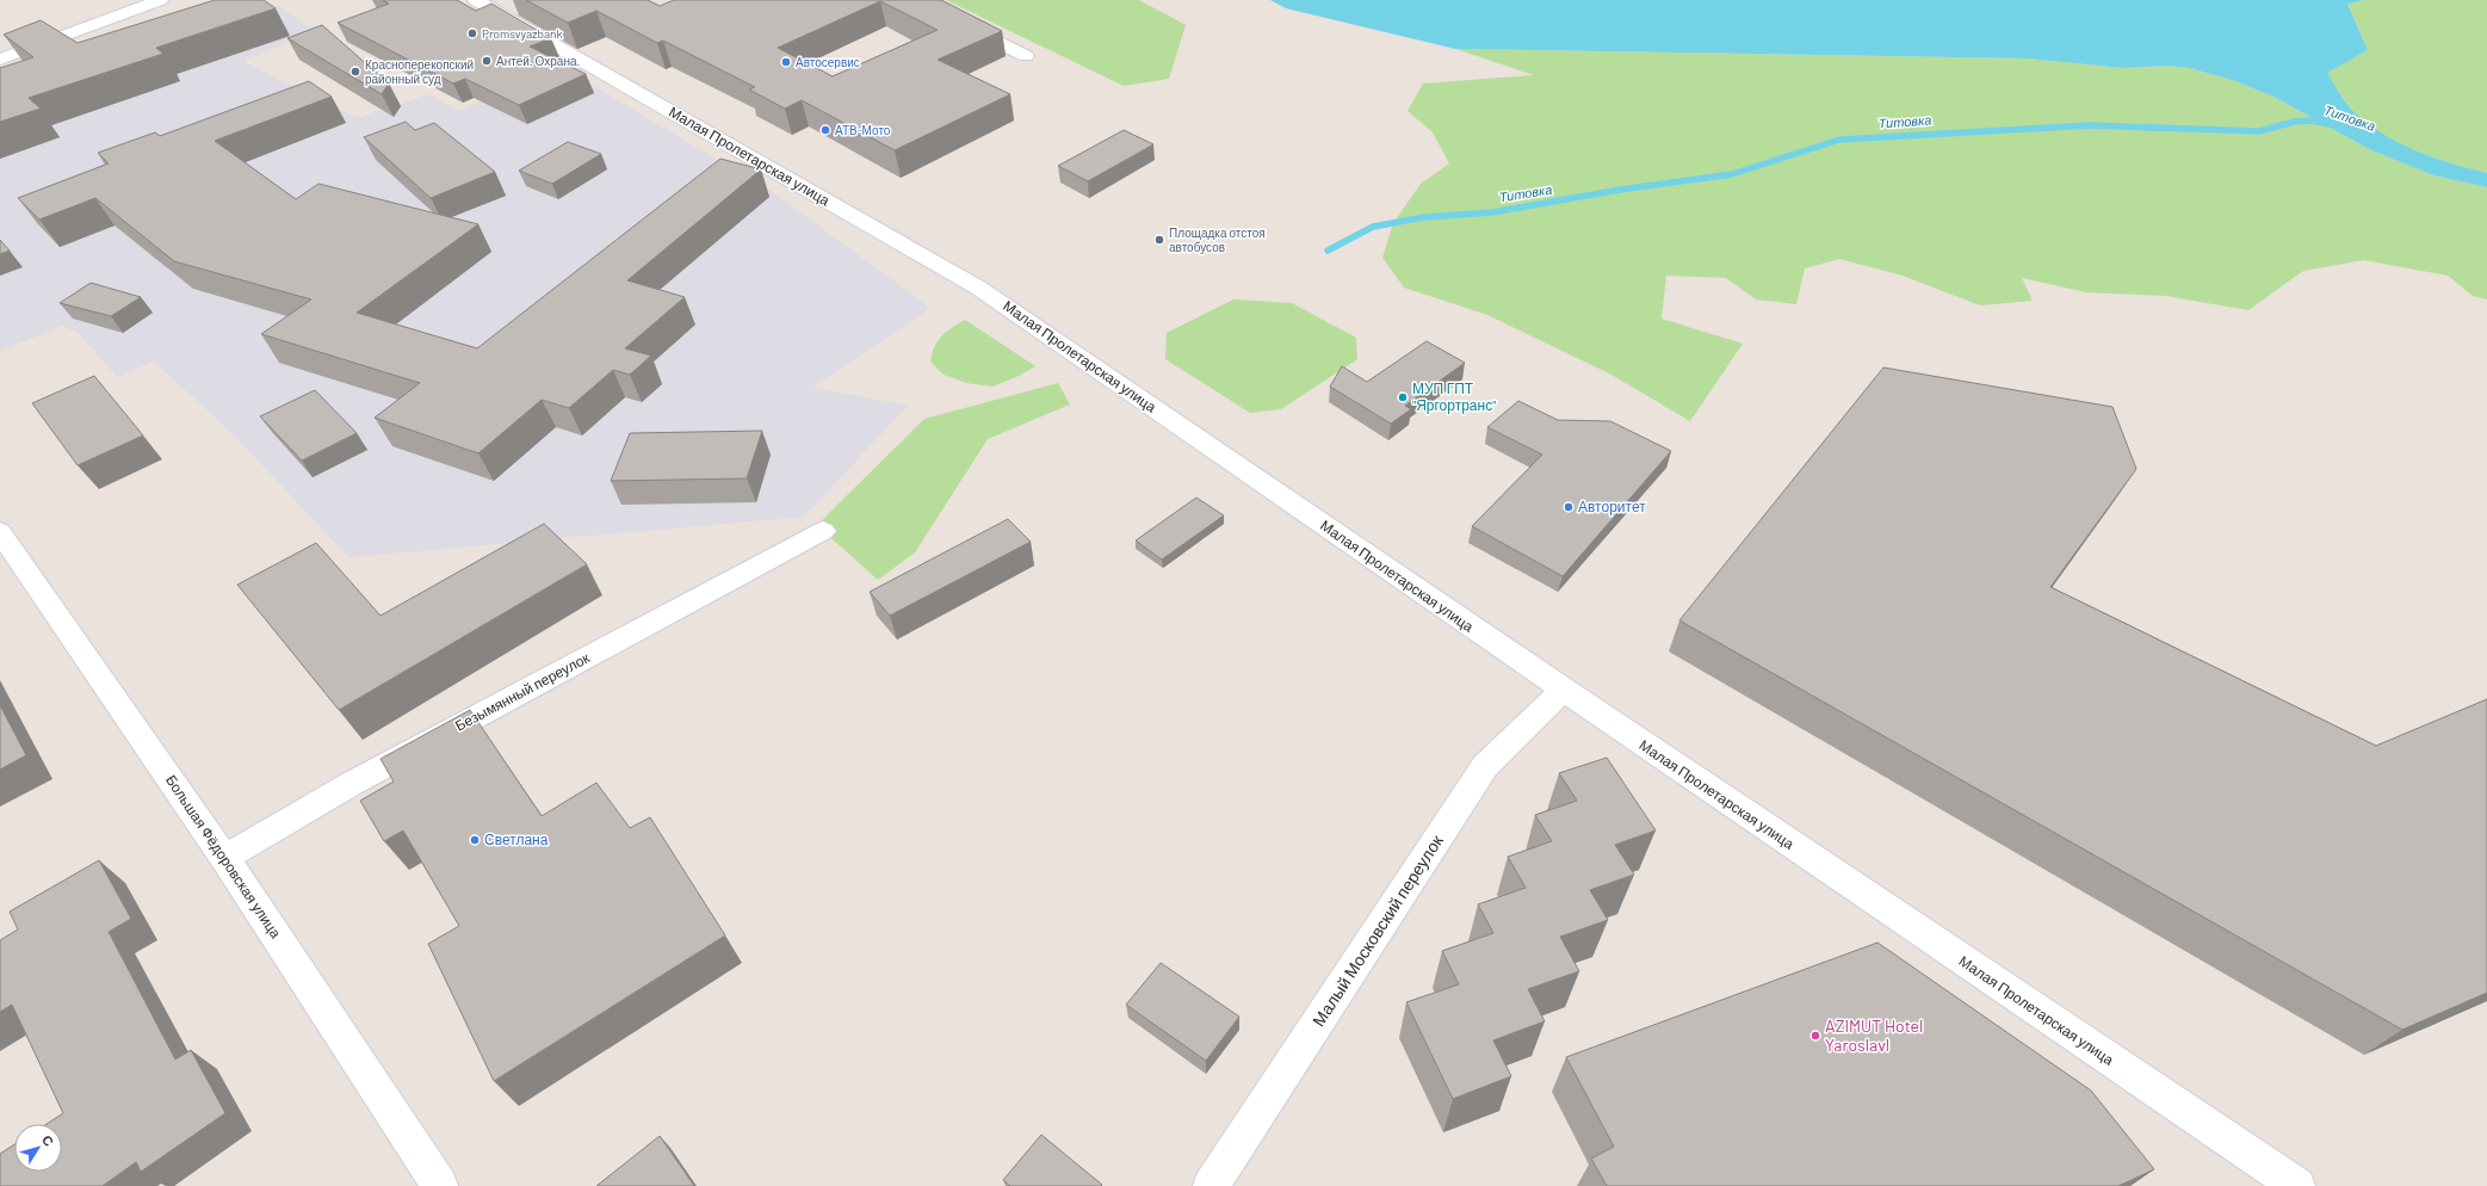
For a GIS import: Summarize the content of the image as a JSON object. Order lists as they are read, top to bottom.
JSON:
{
  "streets": {
    "street": [
      "Малая Пролетарская улица",
      "Безымянный переулок",
      "Большая Фёдоровская улица",
      "Малый Московский переулок"
    ]
  },
  "crossings": [
    ["Малая Пролетарская улица", "Малый Московский переулок"],
    ["Безымянный переулок", "Большая Фёдоровская улица"]
  ],
  "water": ["Титовка"],
  "places": [
    "Promsvyazbank",
    "Антей. Охрана.",
    "Автосервис",
    "Красноперекопский районный суд",
    "АТВ-Мото",
    "Площадка отстоя автобусов",
    "МУП ГПТ \"Яргортранс\"",
    "Авторитет",
    "Светлана",
    "AZIMUT Hotel Yaroslavl"
  ],
  "north": "top right"
}
